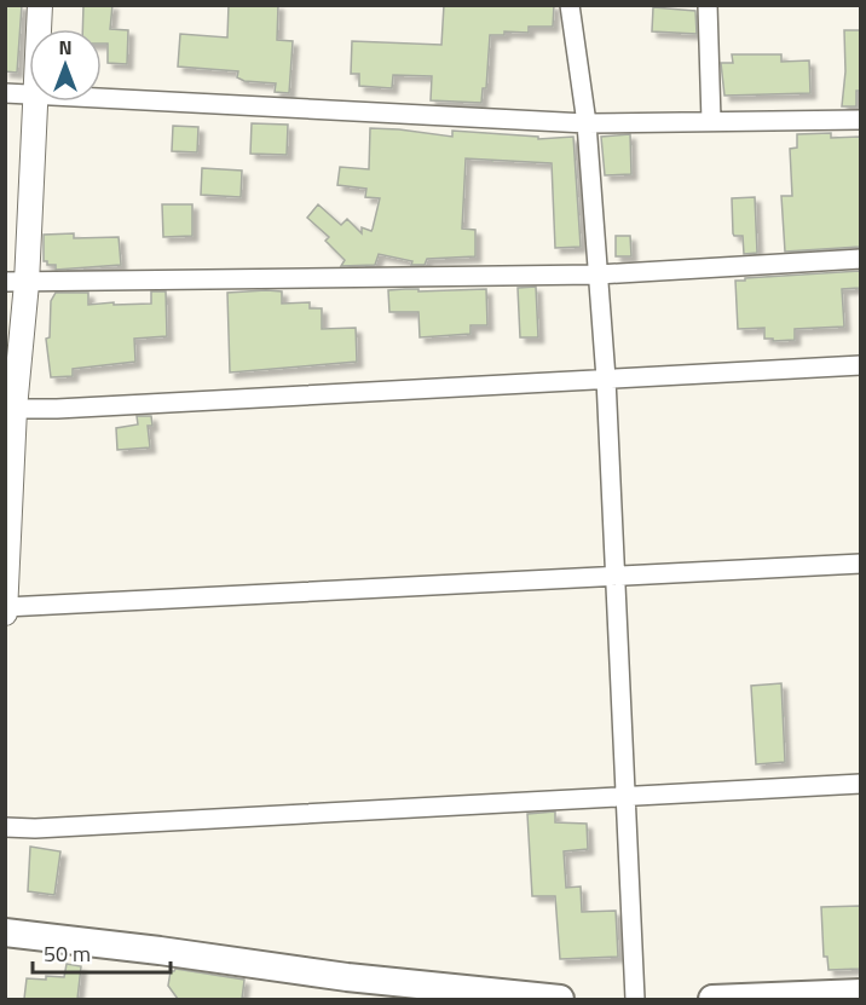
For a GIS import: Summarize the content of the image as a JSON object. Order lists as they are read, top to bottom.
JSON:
{
  "scale_bar": "50 m",
  "north": "top"
}
